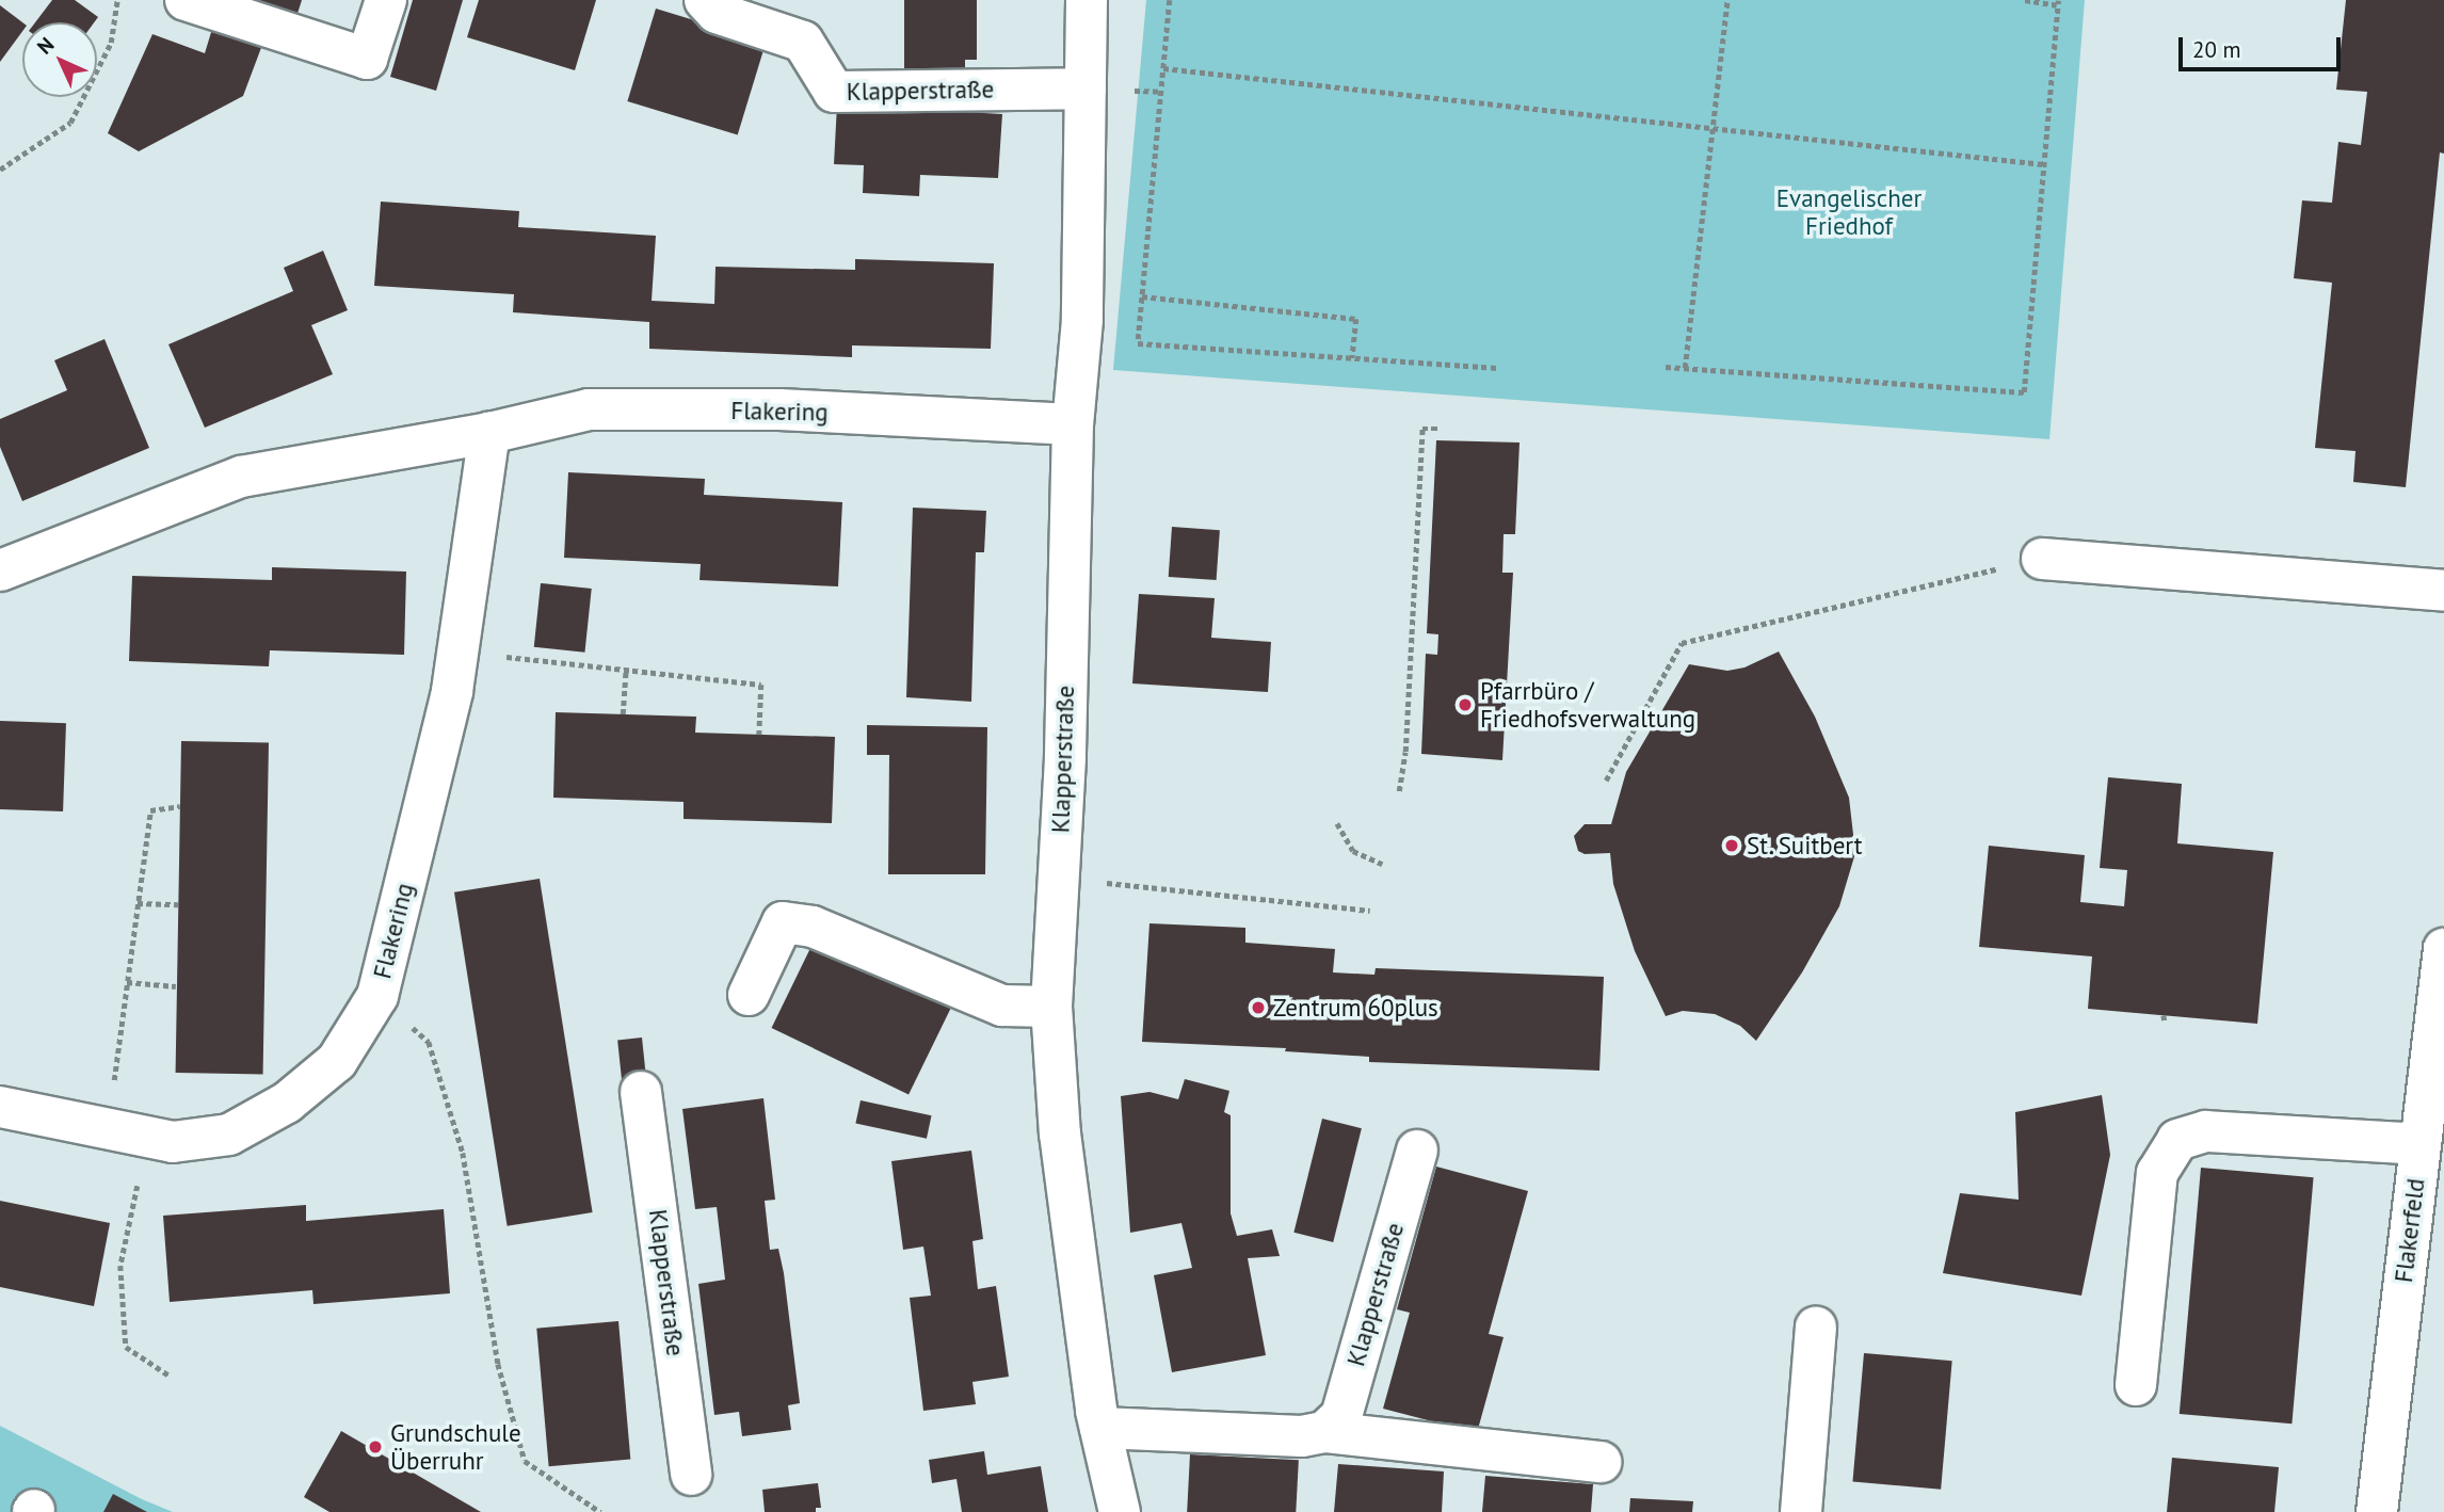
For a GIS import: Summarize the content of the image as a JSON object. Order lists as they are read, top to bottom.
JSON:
{
  "streets": {
    "street": ["Klapperstraße", "Flakering", "Flakerfeld"]
  },
  "crossings": [
    ["Klapperstraße", "Flakering"]
  ],
  "parks": ["Evangelischer Friedhof"],
  "places": [
    "Pfarrbüro / Friedhofsverwaltung",
    "St. Suitbert",
    "Zentrum 60plus",
    "Grundschule Überruhr"
  ],
  "scale_bar": "20 m",
  "north": "top left"
}
